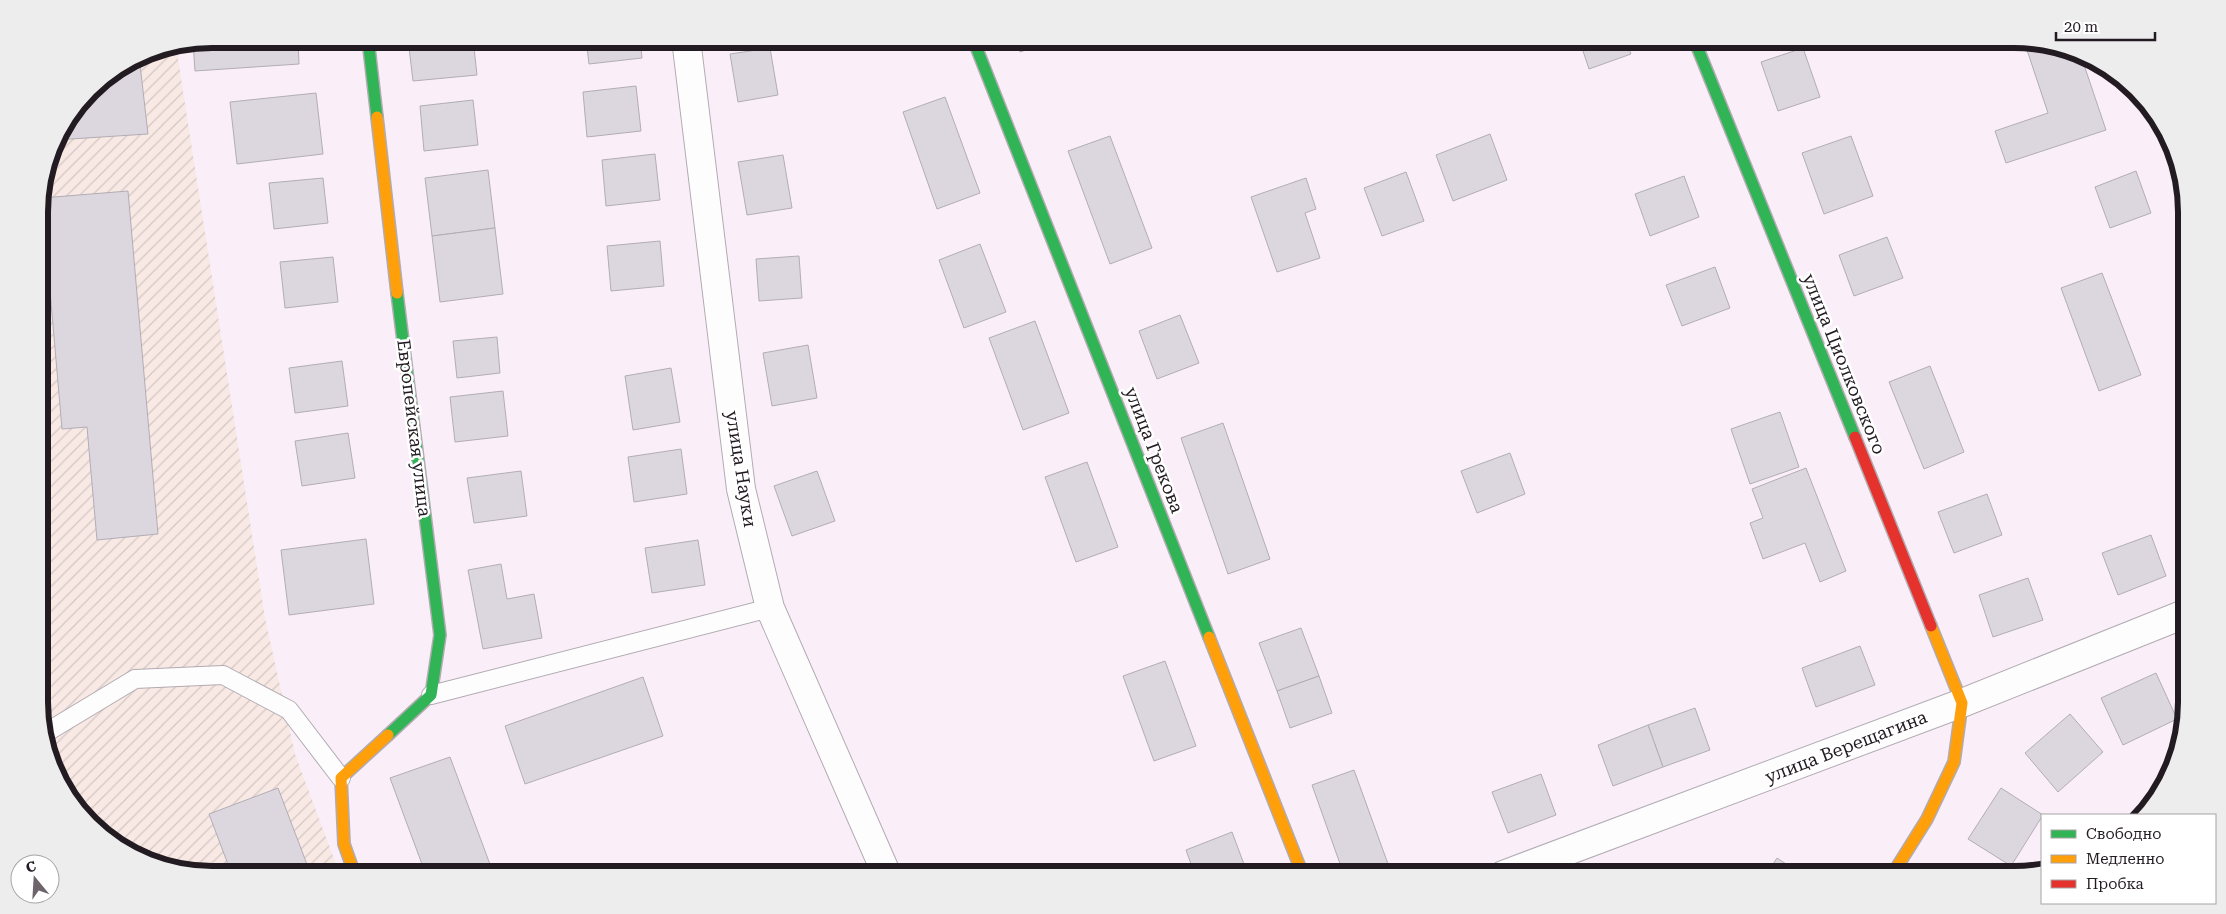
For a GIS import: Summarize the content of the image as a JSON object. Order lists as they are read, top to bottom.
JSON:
{
  "streets": {
    "street": [
      "улица Циолковского",
      "Европейская улица",
      "улица Грекова",
      "улица Науки",
      "улица Верещагина"
    ]
  },
  "crossings": [
    ["улица Циолковского", "улица Верещагина"]
  ],
  "legend": ["Свободно", "Медленно", "Пробка"],
  "scale_bar": "20 m",
  "north": "top"
}
